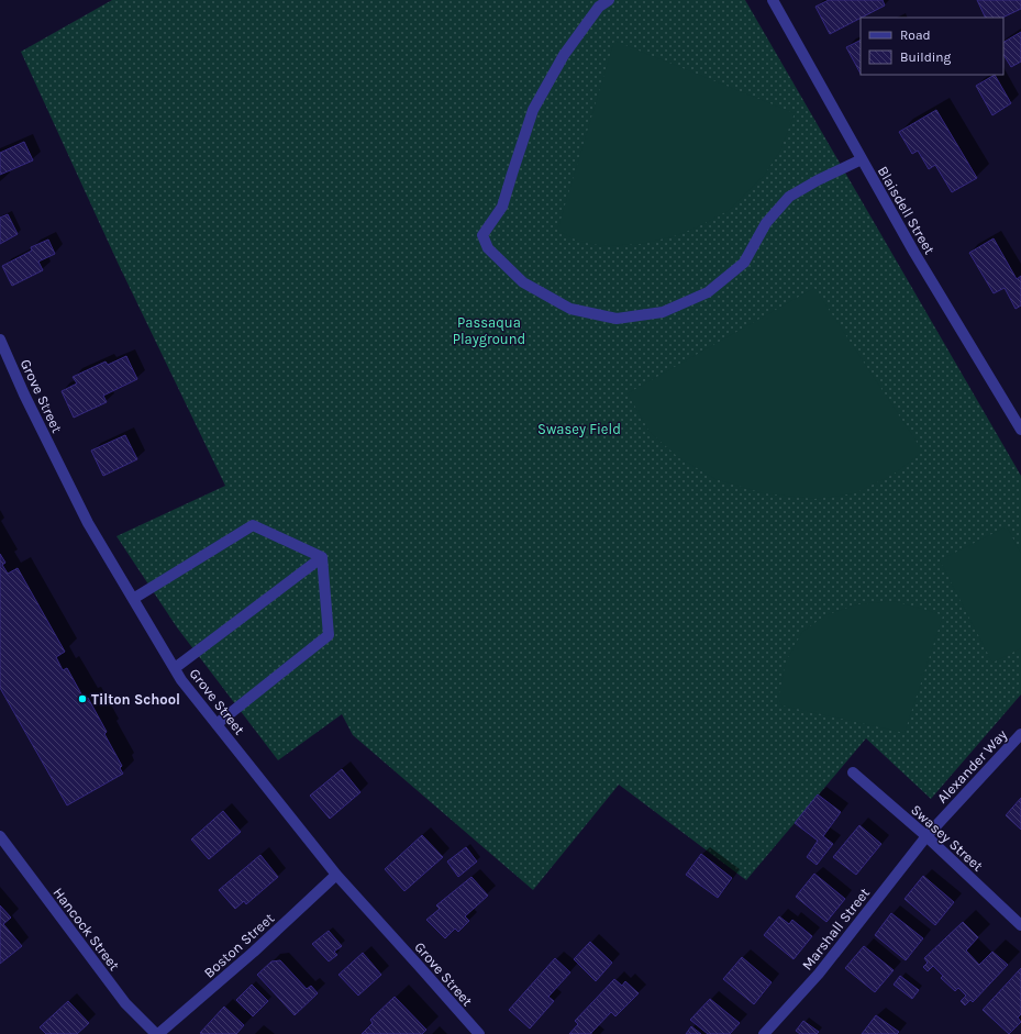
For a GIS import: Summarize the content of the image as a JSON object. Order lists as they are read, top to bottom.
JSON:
{
  "streets": {
    "street": [
      "Blaisdell Street",
      "Grove Street",
      "Alexander Way",
      "Swasey Street",
      "Hancock Street",
      "Marshall Street",
      "Boston Street"
    ]
  },
  "crossings": [
    ["Grove Street", "Boston Street"],
    ["Alexander Way", "Swasey Street"],
    ["Alexander Way", "Marshall Street"],
    ["Swasey Street", "Marshall Street"],
    ["Hancock Street", "Boston Street"]
  ],
  "parks": ["Passaqua Playground", "Swasey Field"],
  "places": ["Tilton School"],
  "legend": ["Road", "Building"]
}
